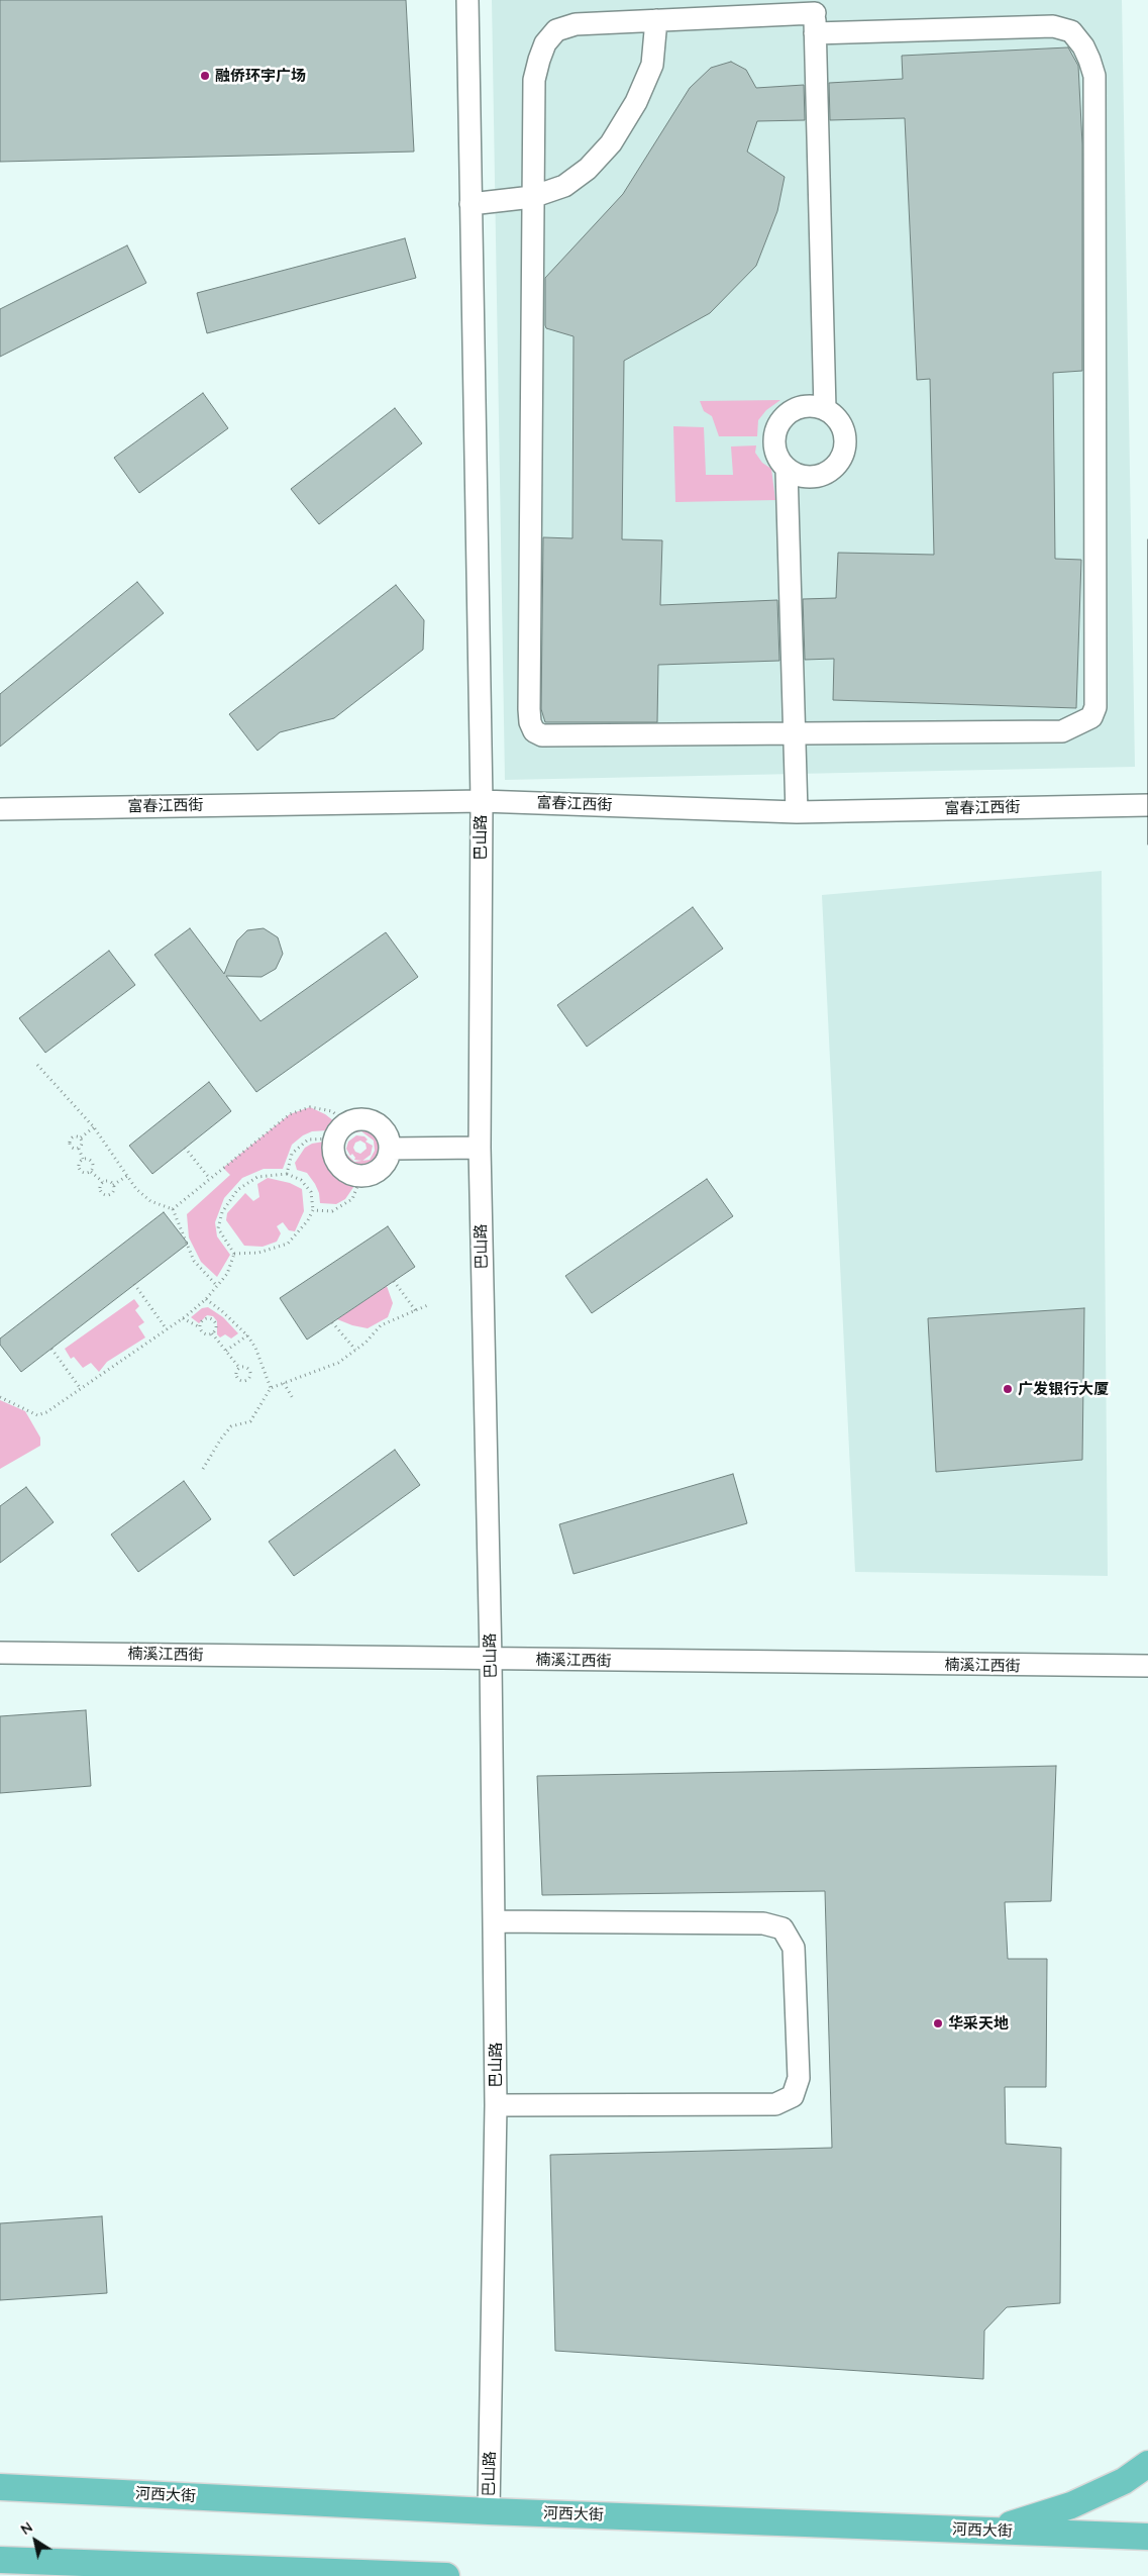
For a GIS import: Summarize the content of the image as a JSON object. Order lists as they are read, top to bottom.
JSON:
{
  "streets": {
    "main road": ["河西大街"],
    "street": ["富春江西街", "巴山路", "楠溪江西街"]
  },
  "crossings": [
    ["富春江西街", "巴山路"],
    ["巴山路", "楠溪江西街"],
    ["巴山路", "河西大街"]
  ],
  "places": ["融侨环宇广场", "广发银行大厦", "华采天地"],
  "north": "top left"
}
